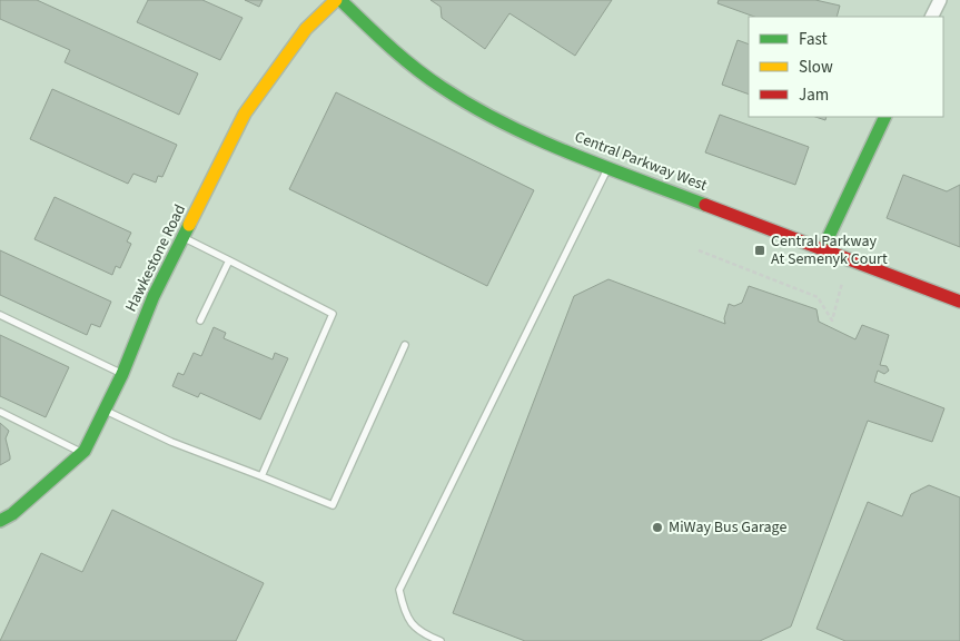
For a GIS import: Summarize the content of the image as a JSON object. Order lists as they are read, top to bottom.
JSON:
{
  "streets": {
    "street": ["Central Parkway West", "Hawkestone Road"]
  },
  "places": {
    "transit": ["Central Parkway At Semenyk Court"],
    "other": ["MiWay Bus Garage"]
  },
  "legend": ["Fast", "Slow", "Jam"]
}
